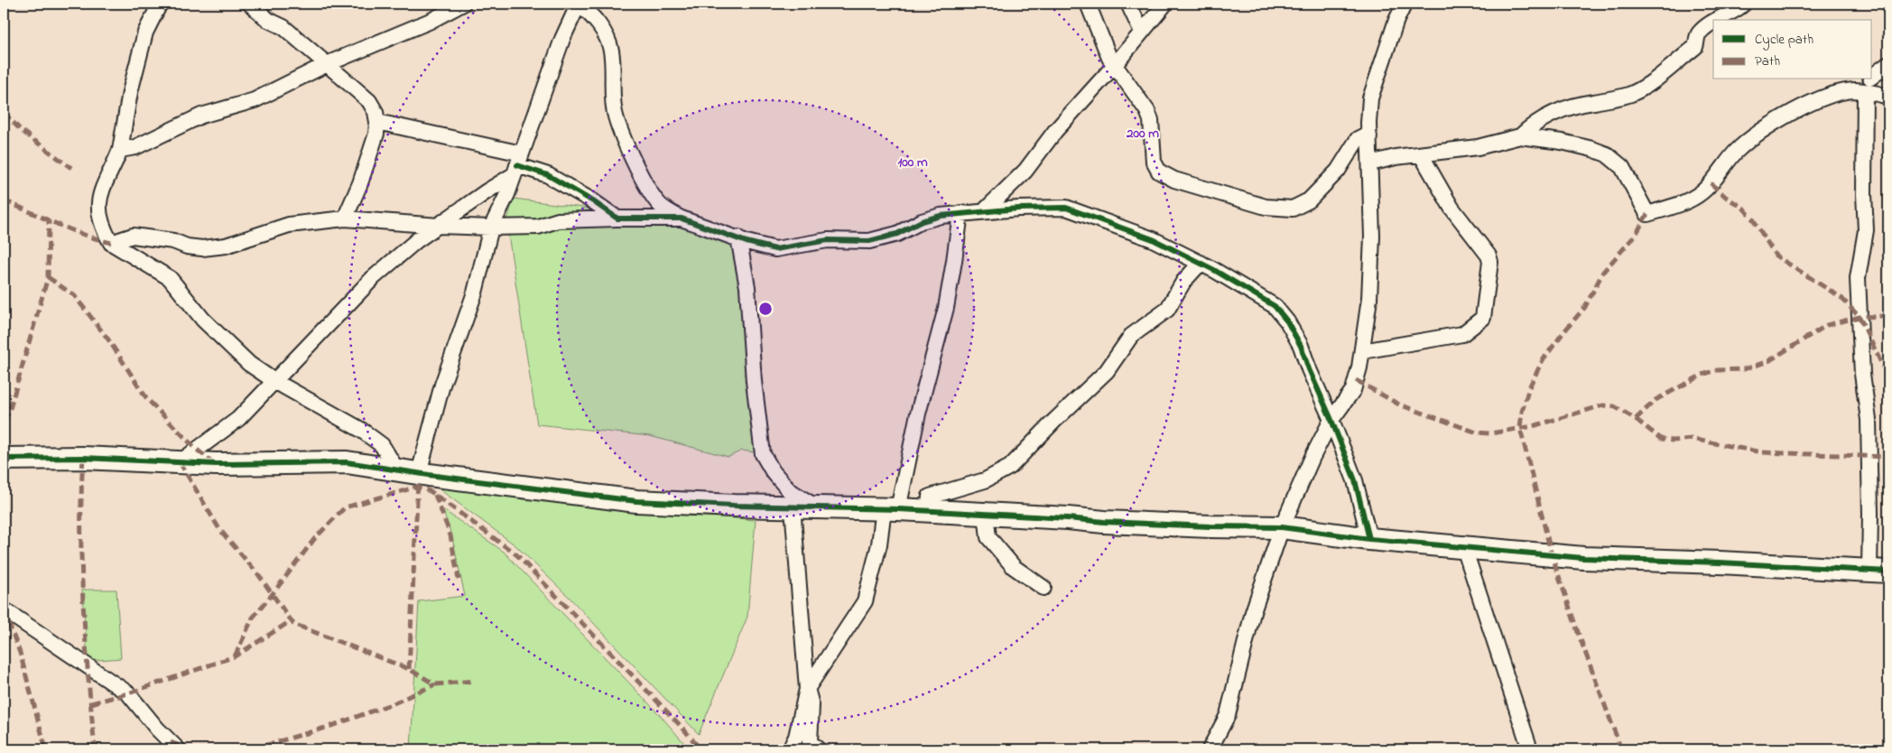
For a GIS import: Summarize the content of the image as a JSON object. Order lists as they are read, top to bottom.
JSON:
{
  "legend": ["Cycle path", "Path"],
  "rings": ["200 m", "100 m"]
}
